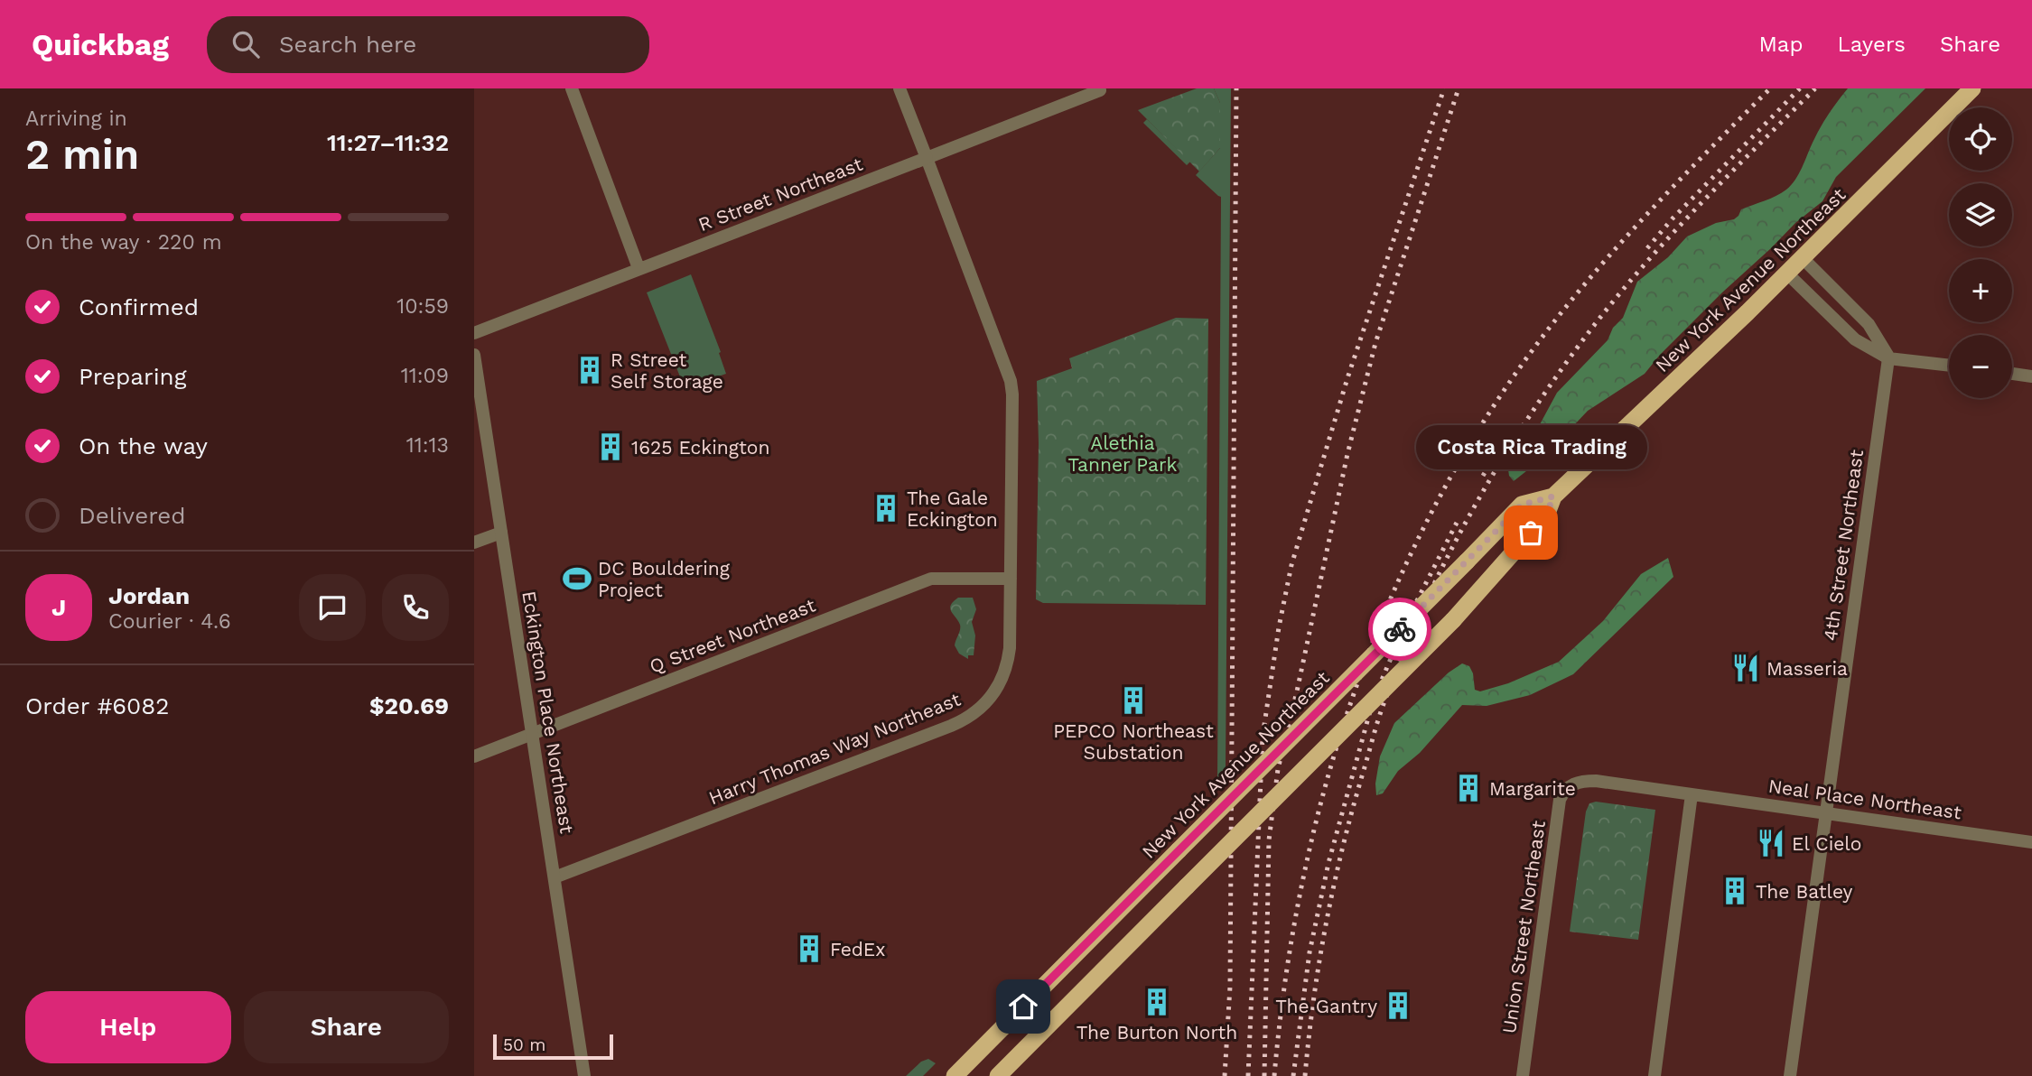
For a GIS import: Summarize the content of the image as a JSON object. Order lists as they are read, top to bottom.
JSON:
{
  "streets": {
    "highway": ["New York Avenue Northeast"],
    "street": [
      "R Street Northeast",
      "4th Street Northeast",
      "Q Street Northeast",
      "Eckington Place Northeast",
      "Harry Thomas Way Northeast",
      "Neal Place Northeast",
      "Union Street Northeast"
    ]
  },
  "crossings": [
    ["R Street Northeast", "Harry Thomas Way Northeast"],
    ["4th Street Northeast", "Neal Place Northeast"],
    ["Q Street Northeast", "Eckington Place Northeast"],
    ["Q Street Northeast", "Harry Thomas Way Northeast"],
    ["Eckington Place Northeast", "Harry Thomas Way Northeast"],
    ["Neal Place Northeast", "Union Street Northeast"]
  ],
  "parks": ["Alethia Tanner Park"],
  "places": {
    "building": [
      "R Street Self Storage",
      "1625 Eckington",
      "The Gale Eckington",
      "PEPCO Northeast Substation",
      "Margarite",
      "The Batley",
      "FedEx",
      "The Burton North",
      "The Gantry"
    ],
    "other": ["Costa Rica Trading"],
    "sports": ["DC Bouldering Project"],
    "restaurant": ["Masseria", "El Cielo"]
  },
  "scale_bar": "50 m",
  "page": {
    "header": "Quickbag",
    "search": "Search here",
    "nav": ["Map", "Layers", "Share"],
    "heading": ["2 min", "Arriving in", "11:27–11:32"],
    "panel": [
      "Jordan",
      "Courier · 4.6",
      "Order #6082",
      "$20.69"
    ],
    "map_buttons": ["+", "−"],
    "bar": "On the way · 220 m",
    "list": [
      ["Confirmed", "10:59"],
      ["Preparing", "11:09"],
      ["On the way", "11:13"],
      "Delivered"
    ],
    "bubble": "Costa Rica Trading",
    "round": "J",
    "buttons": ["Help", "Share"],
    "scale": "50 m"
  }
}
